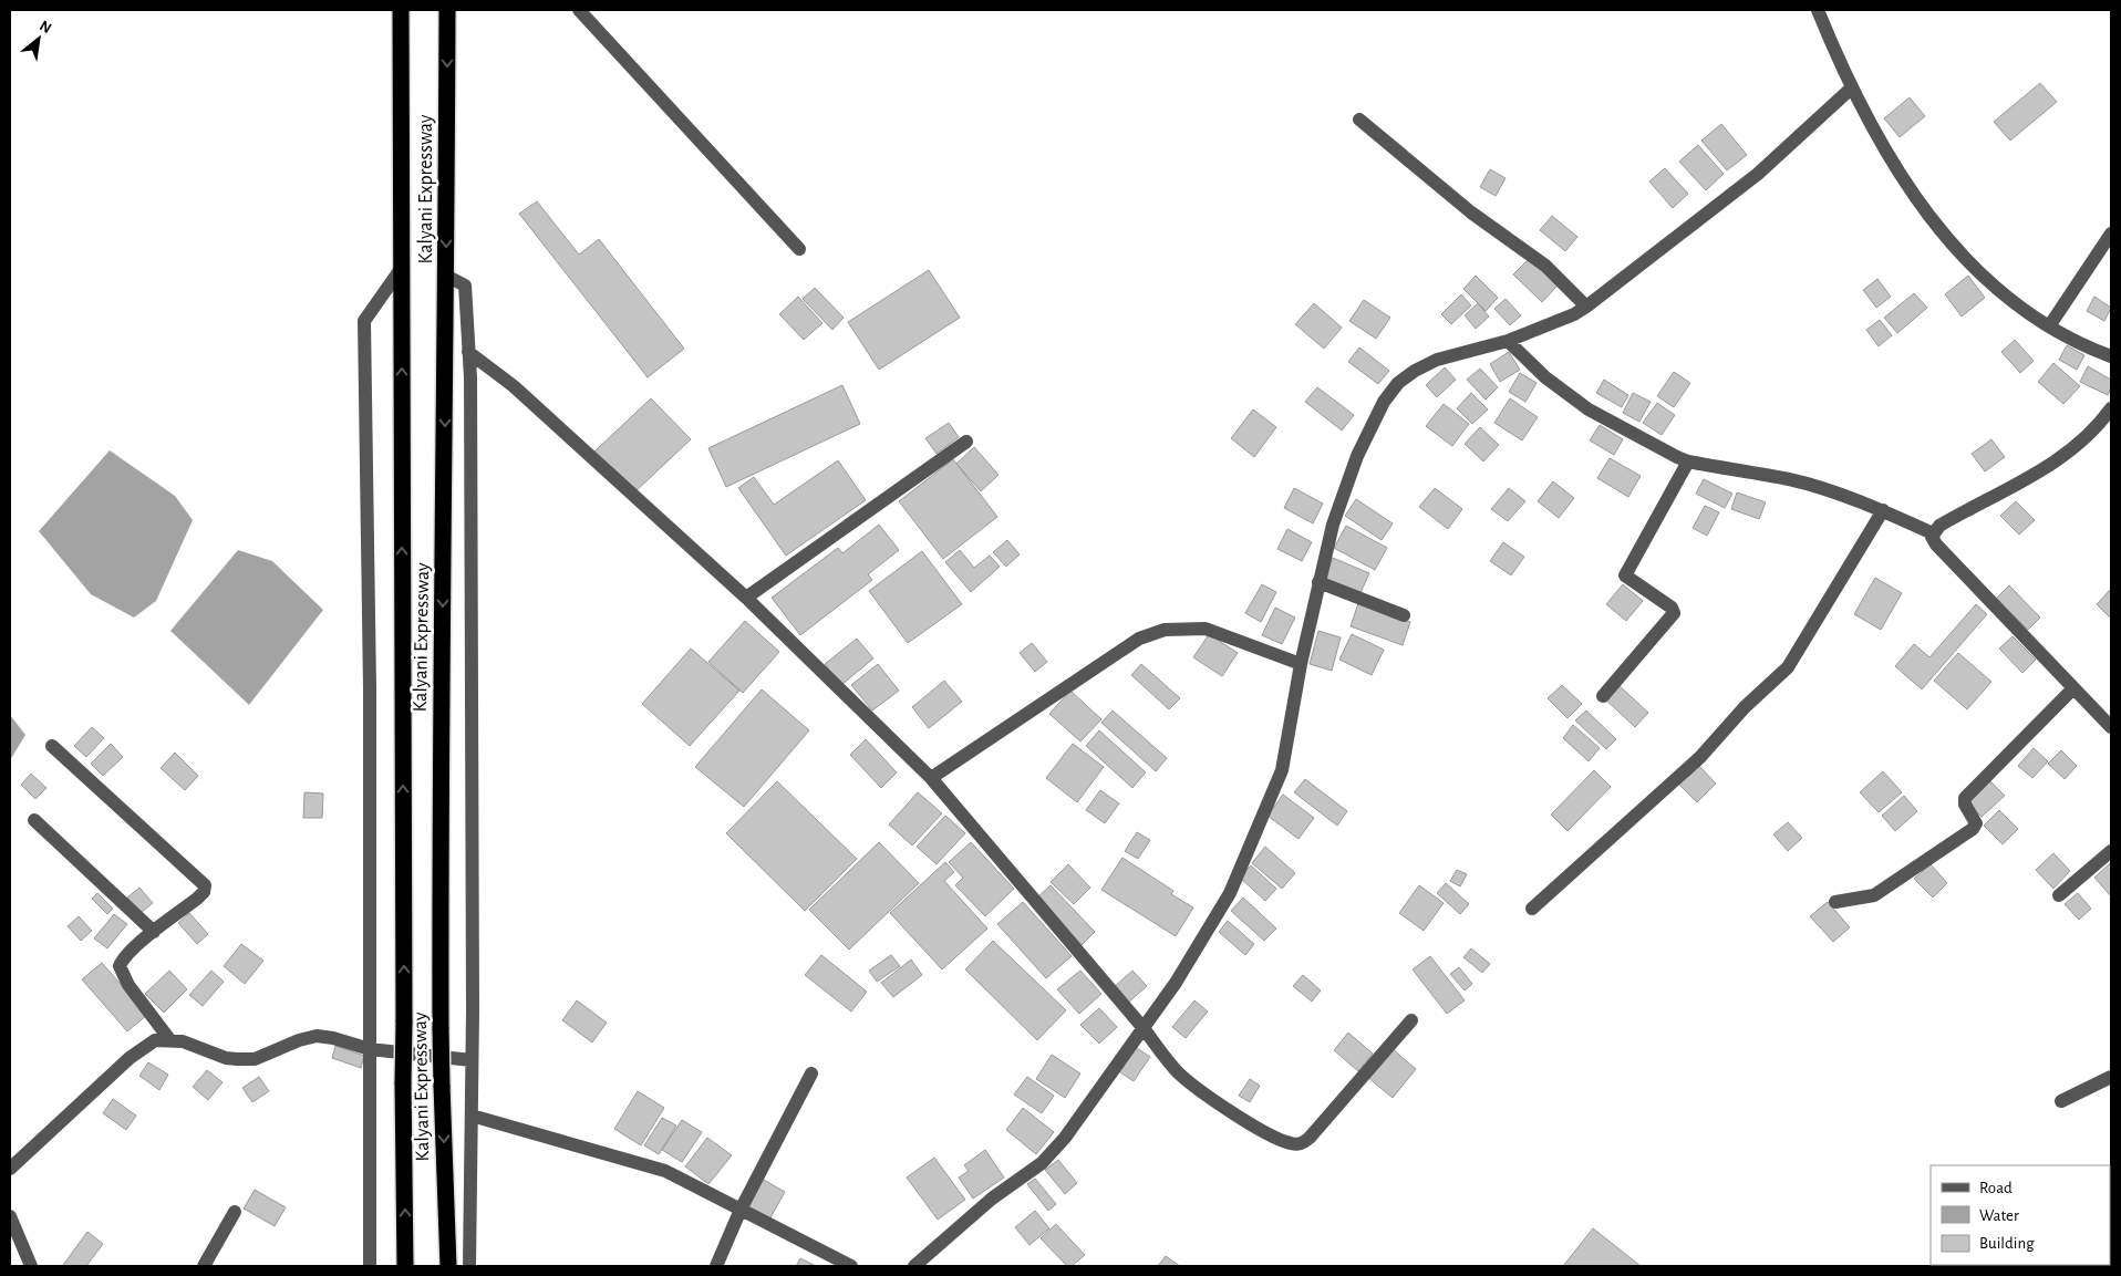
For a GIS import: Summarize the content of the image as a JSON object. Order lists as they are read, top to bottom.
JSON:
{
  "streets": {
    "highway": ["Kalyani Expressway"]
  },
  "legend": ["Road", "Water", "Building"],
  "north": "top right"
}
